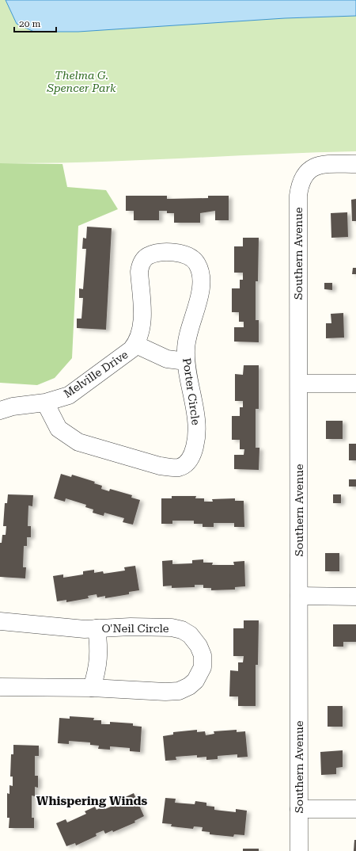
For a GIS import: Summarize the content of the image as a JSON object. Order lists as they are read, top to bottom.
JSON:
{
  "streets": {
    "street": [
      "Southern Avenue",
      "Melville Drive",
      "Porter Circle",
      "O'Neil Circle"
    ]
  },
  "crossings": [
    ["Melville Drive", "Porter Circle"]
  ],
  "districts": ["Whispering Winds"],
  "parks": ["Thelma G. Spencer Park"],
  "scale_bar": "20 m"
}
